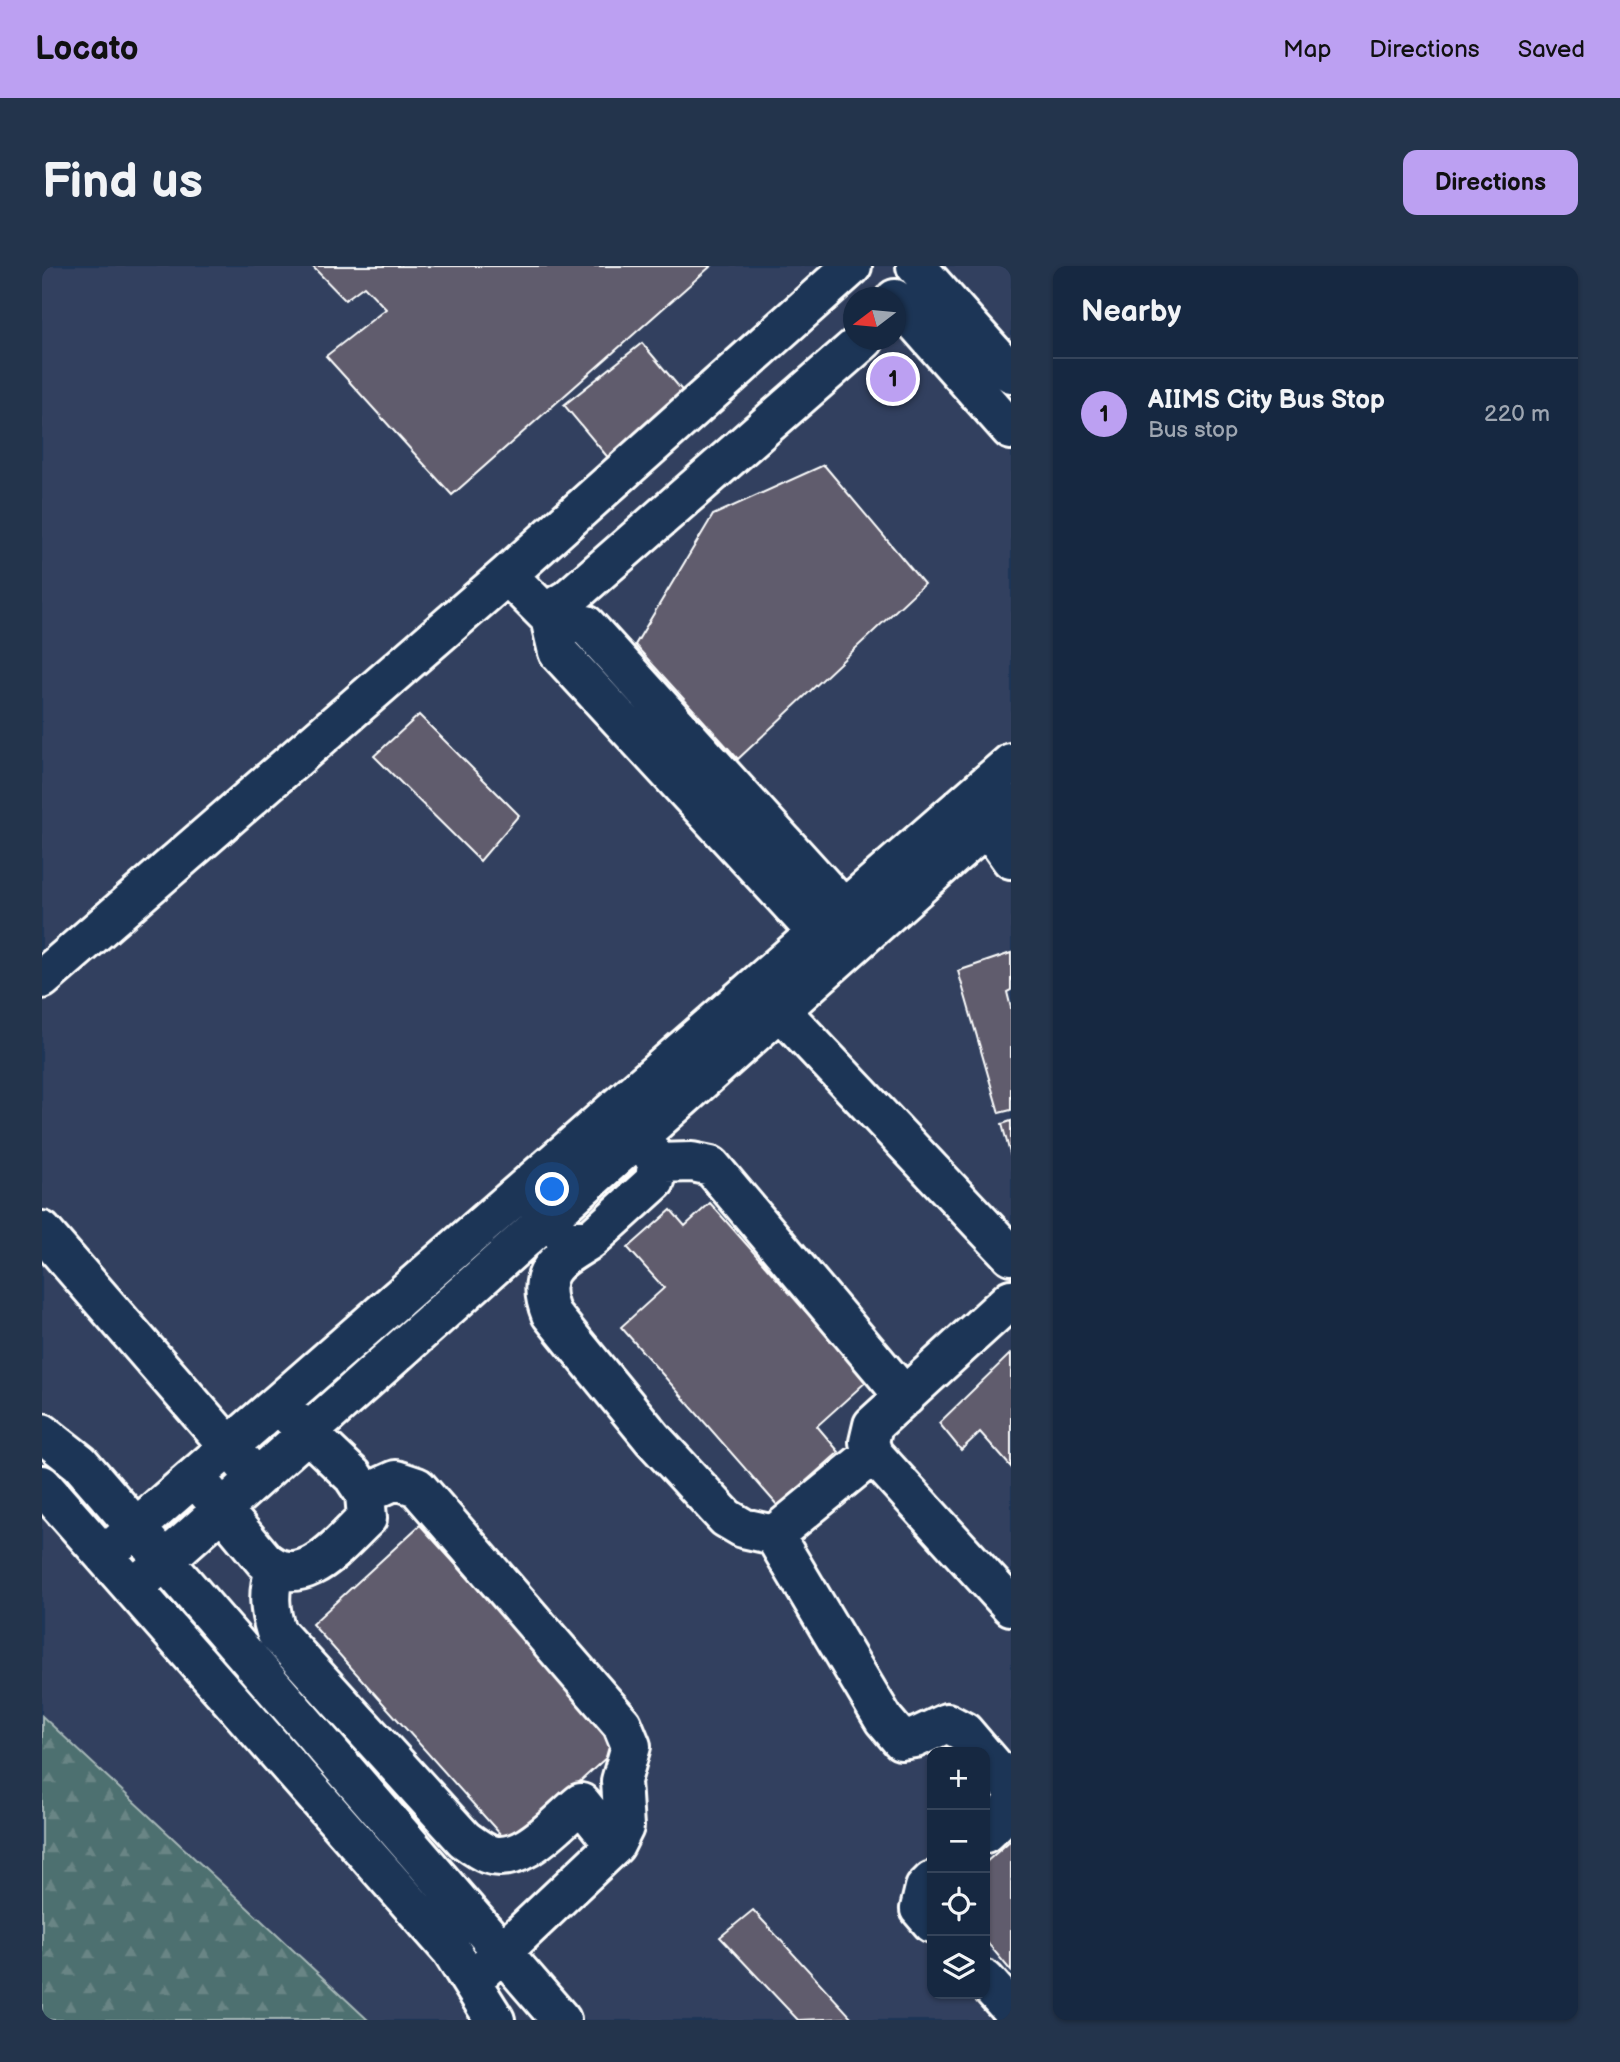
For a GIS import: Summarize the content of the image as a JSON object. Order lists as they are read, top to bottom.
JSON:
{
  "north": "left",
  "page": {
    "header": "Locato",
    "nav": ["Map", "Directions", "Saved"],
    "buttons": "Directions",
    "title": "Find us",
    "heading": "Nearby",
    "pins": "1",
    "list": [
      {
        "mark": "1",
        "name": "AIIMS City Bus Stop",
        "note": "Bus stop",
        "value": "220 m"
      }
    ],
    "map_buttons": ["+", "−"]
  }
}
